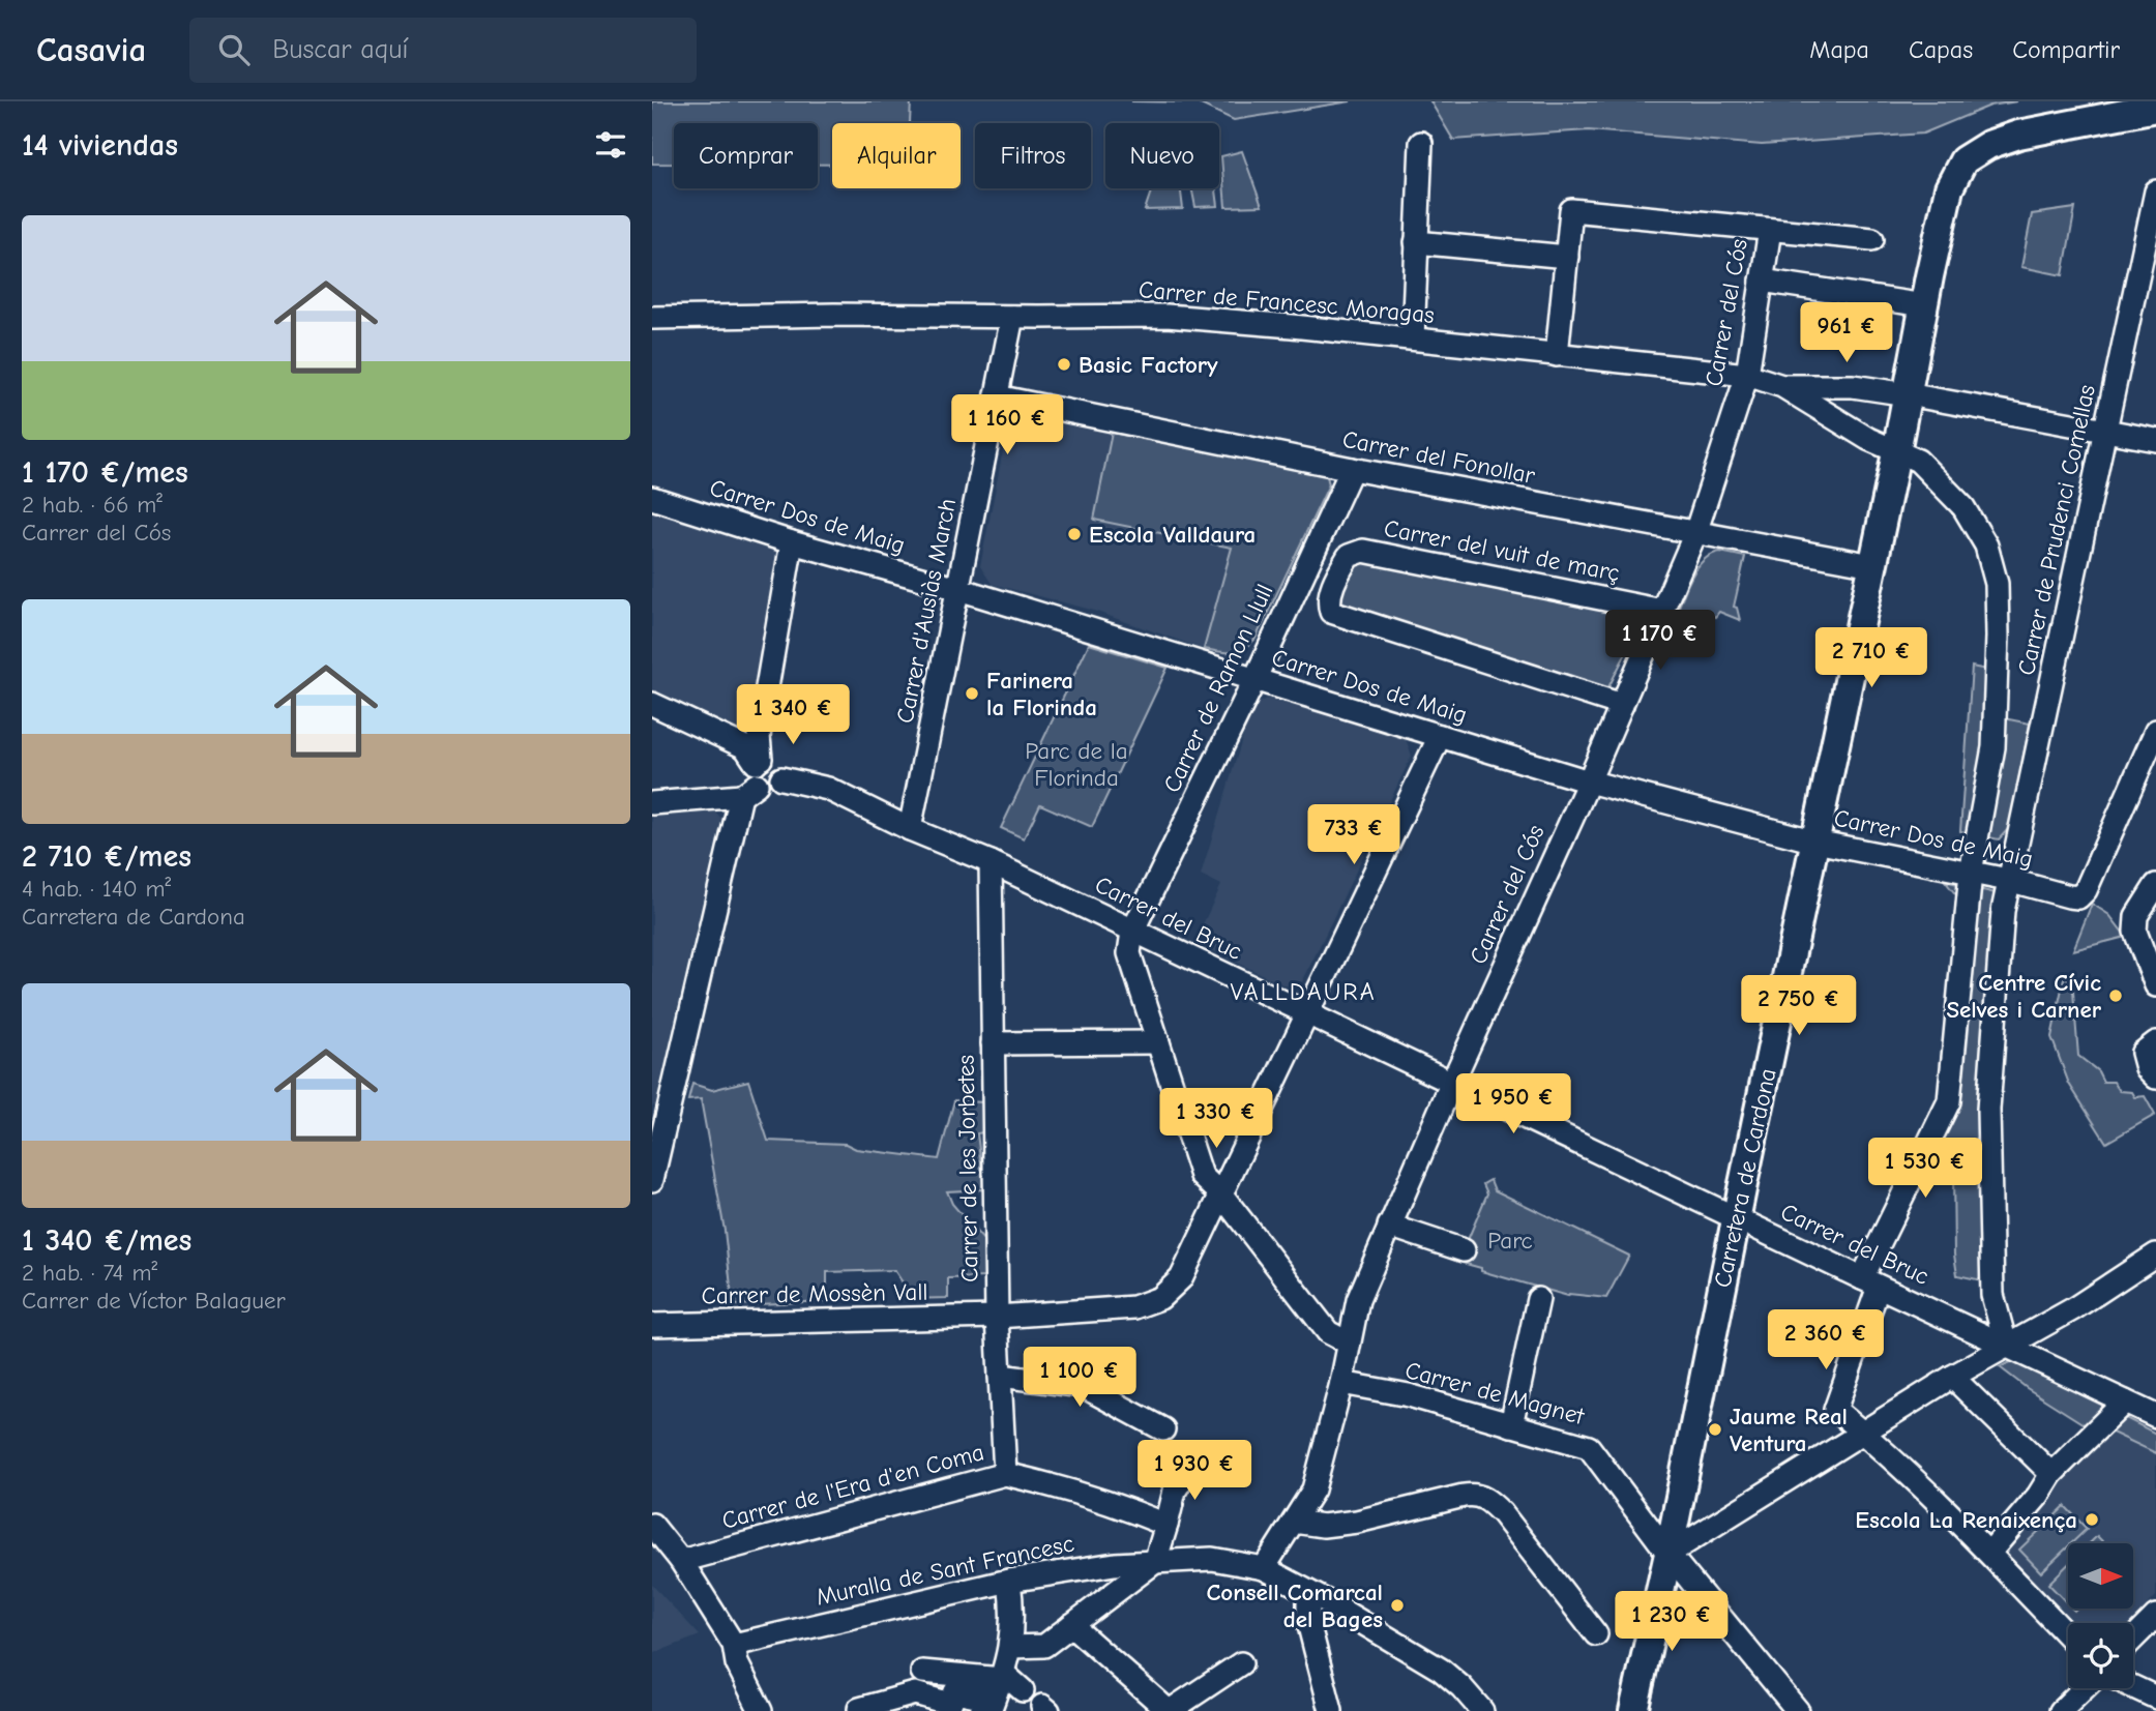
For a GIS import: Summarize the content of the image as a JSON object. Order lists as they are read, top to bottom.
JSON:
{
  "streets": {
    "main road": ["Carretera de Cardona"],
    "street": [
      "Carrer de Francesc Moragas",
      "Carrer del Cós",
      "Carrer del Fonollar",
      "Carrer Dos de Maig",
      "Carrer de Prudenci Comellas",
      "Carrer del vuit de març",
      "Carrer d'Ausiàs March",
      "Carrer de Ramon Llull",
      "Carrer del Bruc",
      "Carrer de les Jorbetes",
      "Carrer de Mossèn Vall",
      "Carrer de Magnet",
      "Carrer de l'Era d'en Coma",
      "Muralla de Sant Francesc"
    ]
  },
  "crossings": [
    ["Carrer de Francesc Moragas", "Carrer del Cós"],
    ["Carrer de Francesc Moragas", "Carrer Dos de Maig"],
    ["Carrer de Francesc Moragas", "Carrer de Prudenci Comellas"],
    ["Carrer de Francesc Moragas", "Carrer d'Ausiàs March"],
    ["Carrer de Francesc Moragas", "Carrer del Bruc"],
    ["Carrer de Francesc Moragas", "Carretera de Cardona"],
    ["Carrer del Cós", "Carrer del Fonollar"],
    ["Carrer del Cós", "Carrer Dos de Maig"],
    ["Carrer del Cós", "Carrer del vuit de març"],
    ["Carrer del Cós", "Carrer del Bruc"],
    ["Carrer del Cós", "Carrer de Magnet"],
    ["Carrer del Cós", "Muralla de Sant Francesc"],
    ["Carrer del Fonollar", "Carrer d'Ausiàs March"],
    ["Carrer del Fonollar", "Carrer de Ramon Llull"],
    ["Carrer del Fonollar", "Carretera de Cardona"],
    ["Carrer Dos de Maig", "Carrer de Prudenci Comellas"],
    ["Carrer Dos de Maig", "Carrer d'Ausiàs March"],
    ["Carrer Dos de Maig", "Carrer de Ramon Llull"],
    ["Carrer Dos de Maig", "Carretera de Cardona"],
    ["Carrer Dos de Maig", "Carrer de Mossèn Vall"],
    ["Carrer de Prudenci Comellas", "Carrer del Bruc"],
    ["Carrer d'Ausiàs March", "Carrer del Bruc"],
    ["Carrer de Ramon Llull", "Carrer del Bruc"],
    ["Carrer del Bruc", "Carrer de les Jorbetes"],
    ["Carrer del Bruc", "Carretera de Cardona"],
    ["Carrer del Bruc", "Carrer de Mossèn Vall"],
    ["Carrer de les Jorbetes", "Carrer de Mossèn Vall"],
    ["Carrer de les Jorbetes", "Carrer de l'Era d'en Coma"],
    ["Carretera de Cardona", "Carrer de Magnet"]
  ],
  "districts": ["VALLDAURA"],
  "parks": ["Parc de la Florinda", "Parc"],
  "places": [
    "Basic Factory",
    "Escola Valldaura",
    "Farinera la Florinda",
    "Centre Cívic Selves i Carner",
    "Jaume Real Ventura",
    "Escola La Renaixença",
    "Consell Comarcal del Bages"
  ],
  "north": "right",
  "page": {
    "header": "Casavia",
    "search": "Buscar aquí",
    "nav": ["Mapa", "Capas", "Compartir"],
    "heading": "14 viviendas",
    "chip": [
      "Comprar",
      "Alquilar",
      "Filtros",
      "Nuevo"
    ],
    "list": [
      {
        "name": "1 170 €/mes",
        "note": "2 hab. · 66 m² · Carrer del Cós"
      },
      {
        "name": "2 710 €/mes",
        "note": "4 hab. · 140 m² · Carretera de Cardona"
      },
      {
        "name": "1 340 €/mes",
        "note": "2 hab. · 74 m² · Carrer de Víctor Balaguer"
      }
    ],
    "price": [
      "961 €",
      "1 160 €",
      "1 170 €",
      "2 710 €",
      "1 340 €",
      "733 €",
      "2 750 €",
      "1 950 €",
      "1 330 €",
      "1 530 €",
      "2 360 €",
      "1 100 €",
      "1 930 €",
      "1 230 €"
    ]
  }
}
